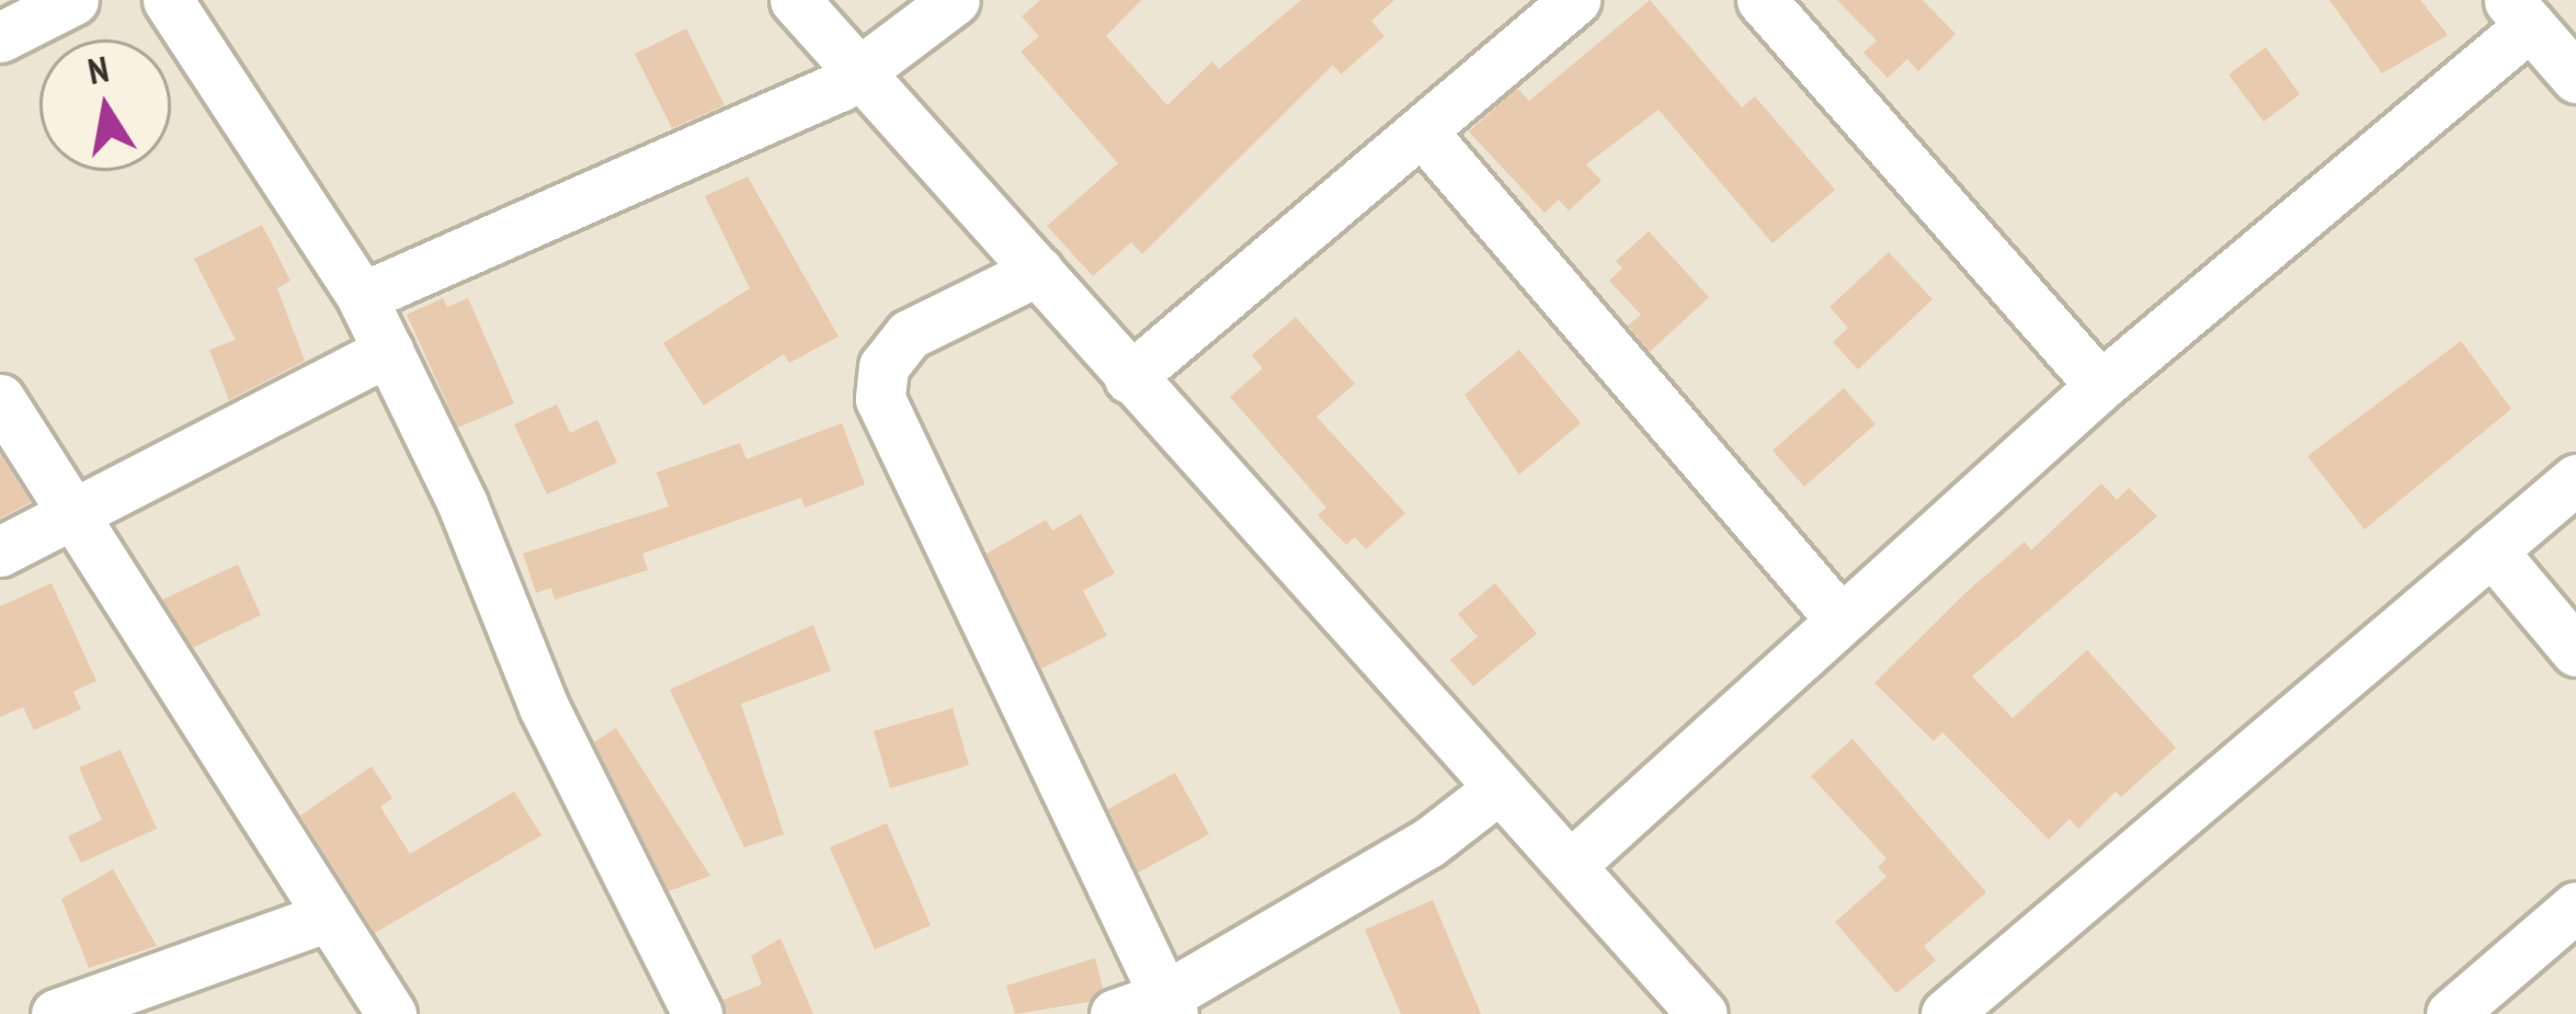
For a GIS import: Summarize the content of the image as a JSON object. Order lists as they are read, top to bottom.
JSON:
{
  "north": "top"
}
